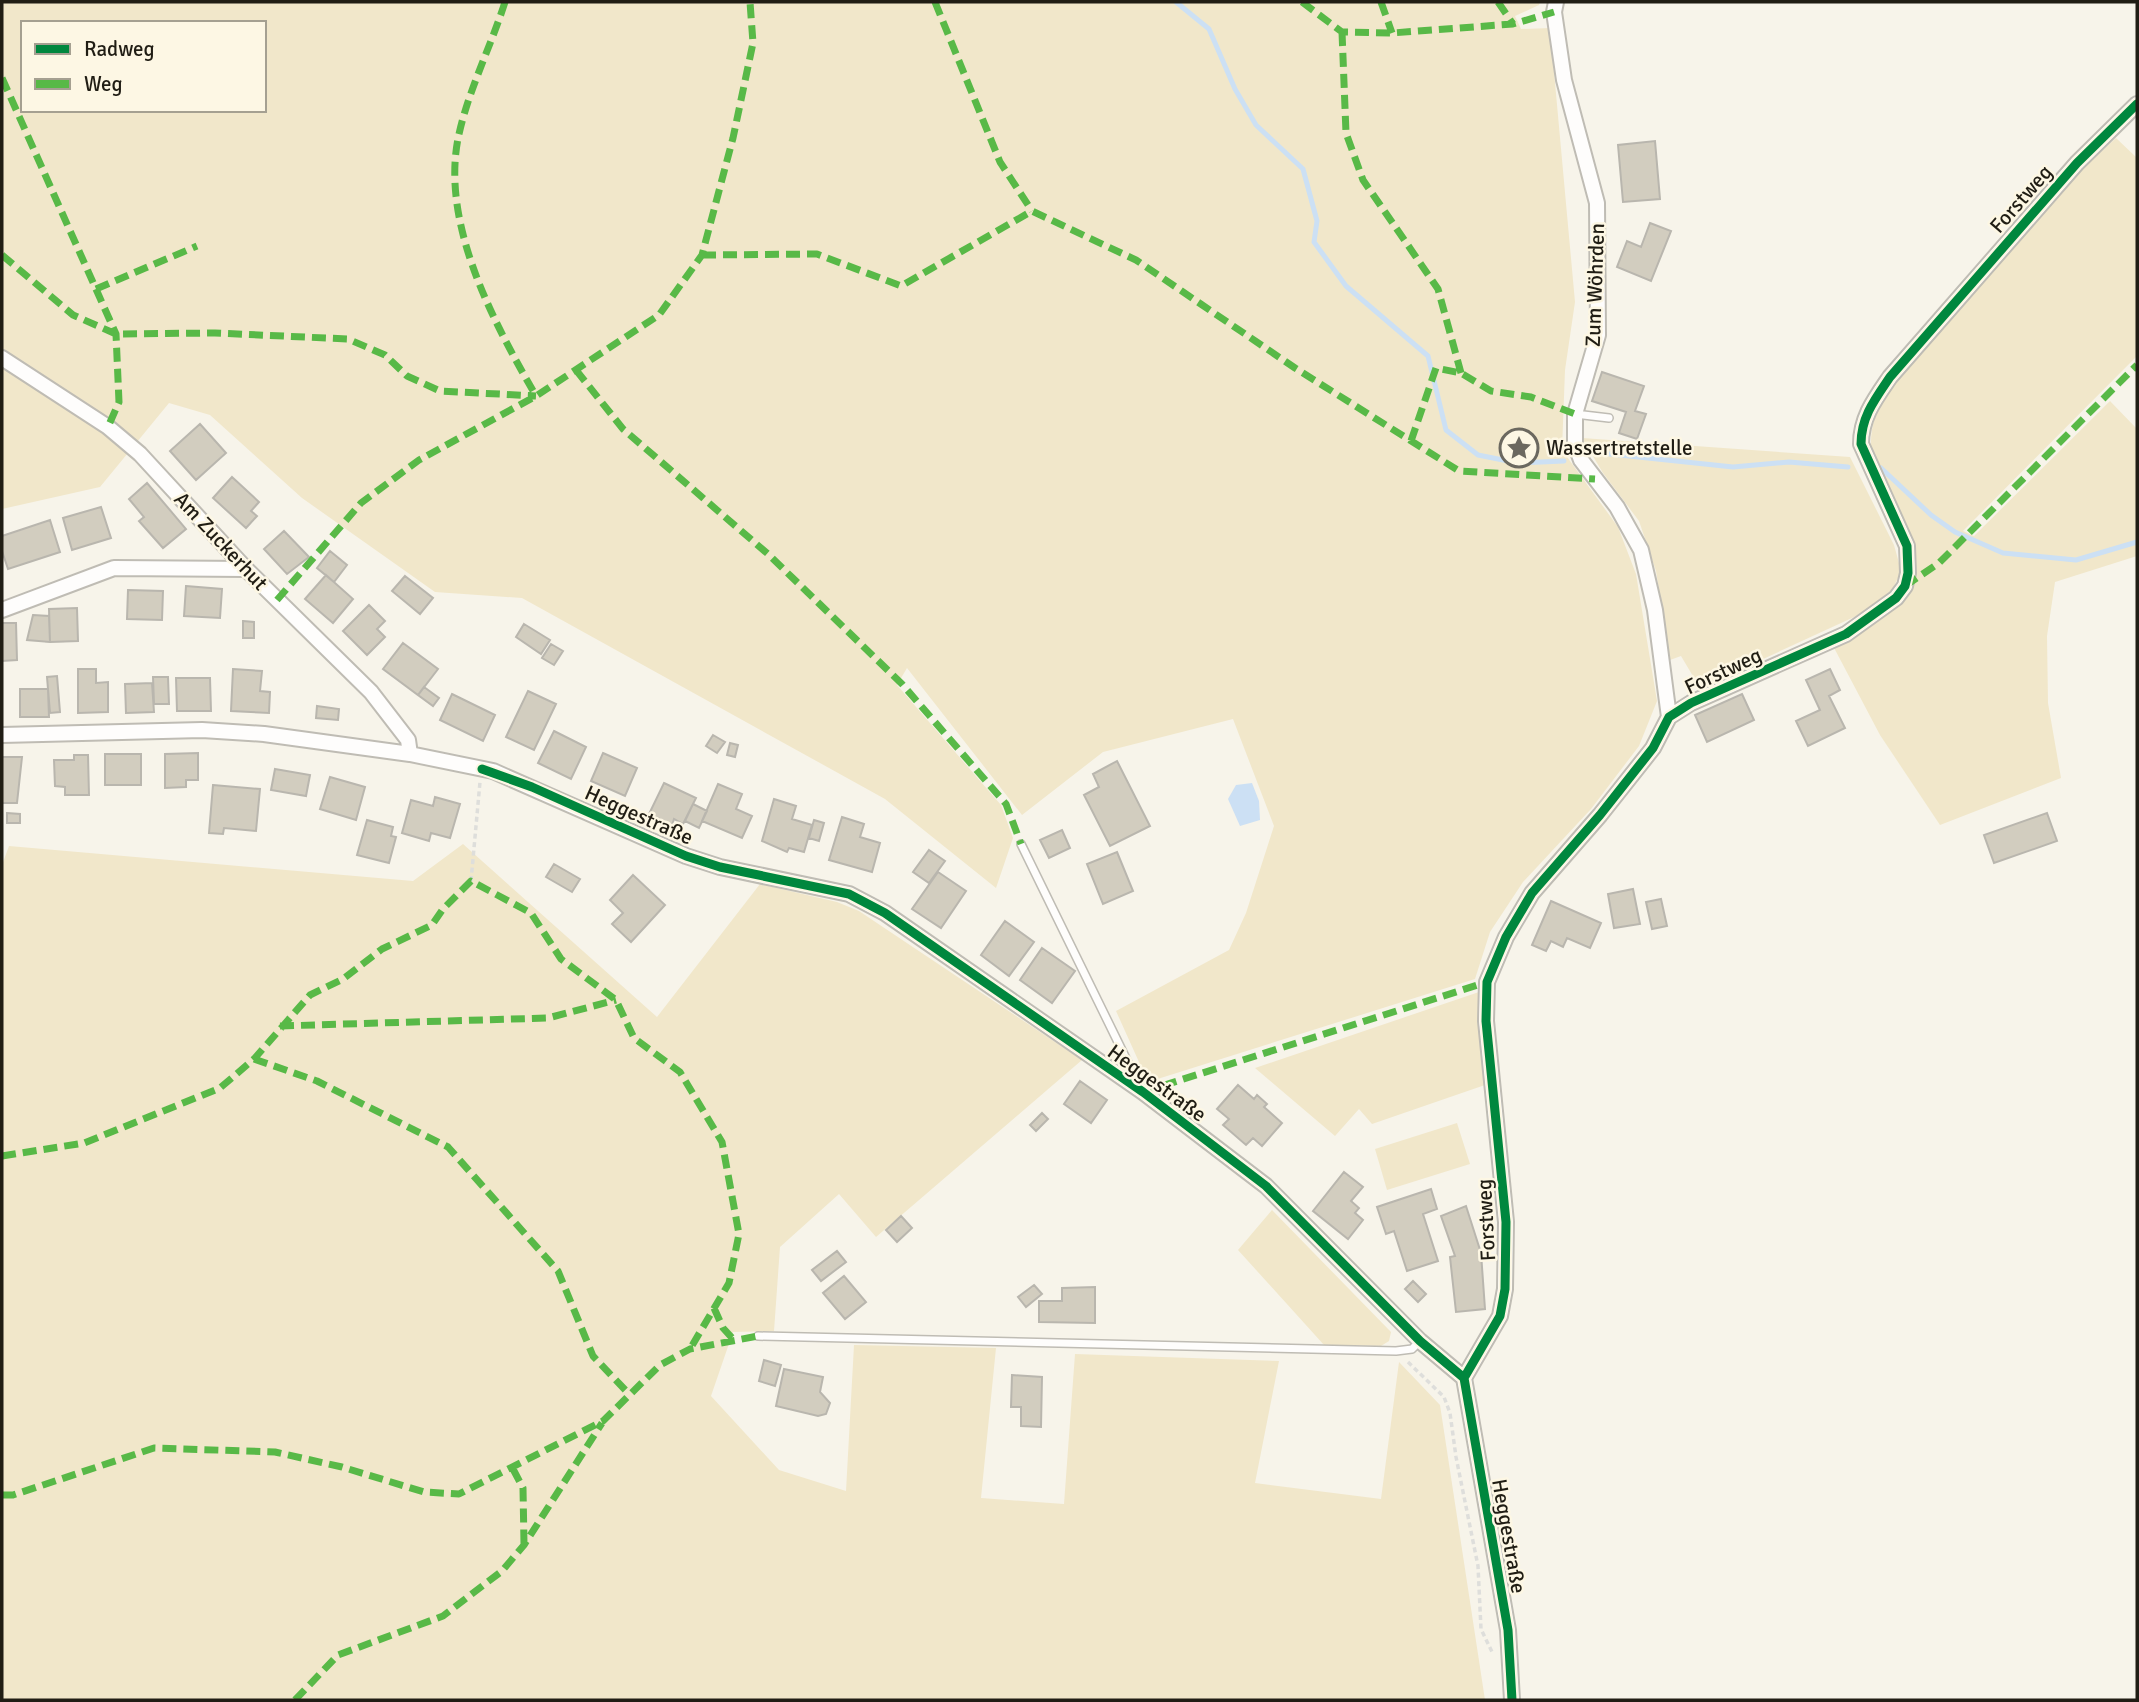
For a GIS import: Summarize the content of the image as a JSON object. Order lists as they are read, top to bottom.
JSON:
{
  "streets": {
    "street": [
      "Forstweg",
      "Zum Wöhrden",
      "Am Zuckerhut",
      "Heggestraße"
    ]
  },
  "crossings": [
    ["Forstweg", "Zum Wöhrden"],
    ["Forstweg", "Heggestraße"],
    ["Am Zuckerhut", "Heggestraße"]
  ],
  "places": {
    "place": ["Wassertretstelle"]
  },
  "legend": ["Radweg", "Weg"]
}
